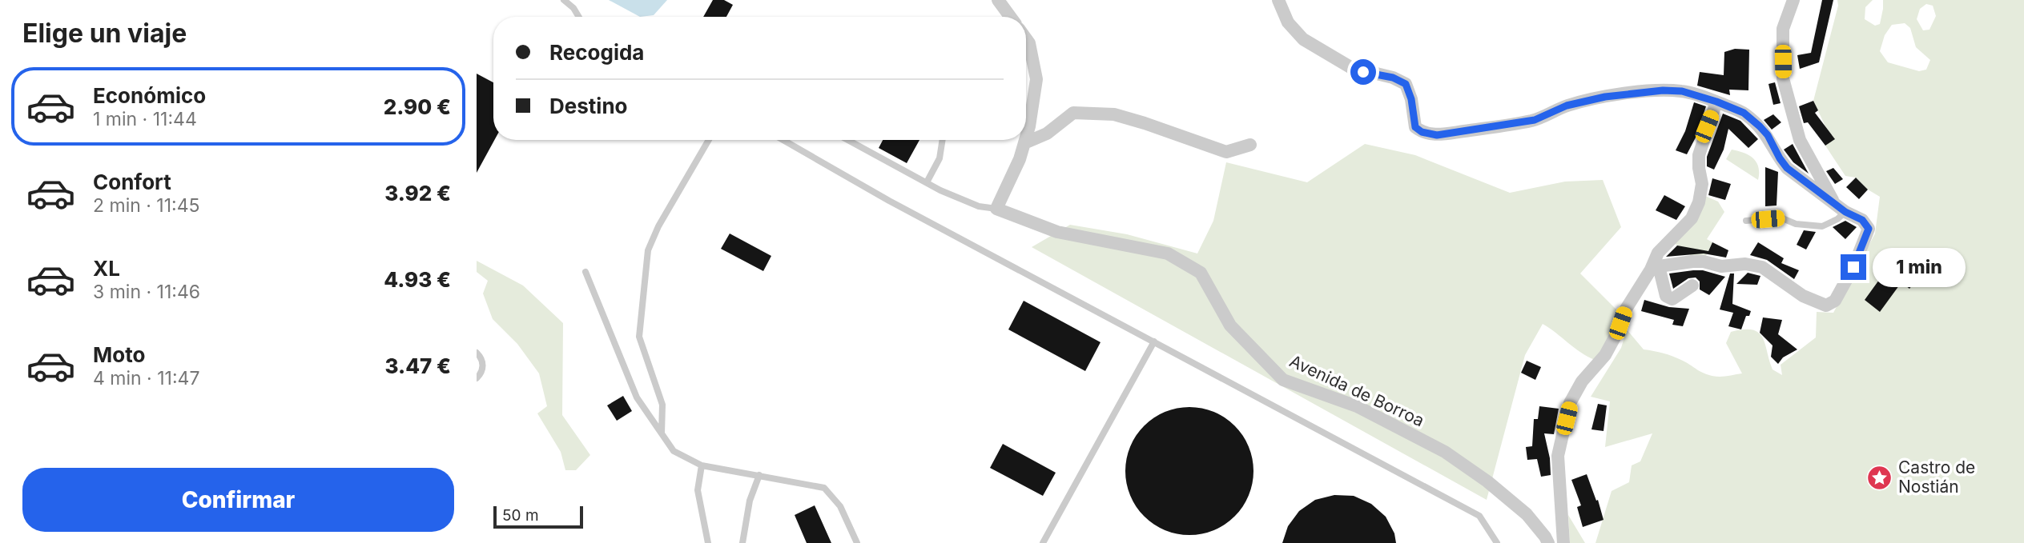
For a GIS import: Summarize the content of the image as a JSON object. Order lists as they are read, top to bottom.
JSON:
{
  "streets": {
    "street": ["Avenida de Borroa"]
  },
  "places": {
    "place": ["Castro de Nostián"]
  },
  "scale_bar": "50 m",
  "page": {
    "heading": "Elige un viaje",
    "banner": ["Recogida", "Destino"],
    "list": [
      {
        "name": "Económico",
        "note": "1 min · 11:44",
        "value": "2.90 €"
      },
      {
        "name": "Confort",
        "note": "2 min · 11:45",
        "value": "3.92 €"
      },
      {
        "name": "XL",
        "note": "3 min · 11:46",
        "value": "4.93 €"
      },
      {
        "name": "Moto",
        "note": "4 min · 11:47",
        "value": "3.47 €"
      }
    ],
    "bubble": "1 min",
    "buttons": "Confirmar",
    "scale": "50 m"
  }
}
